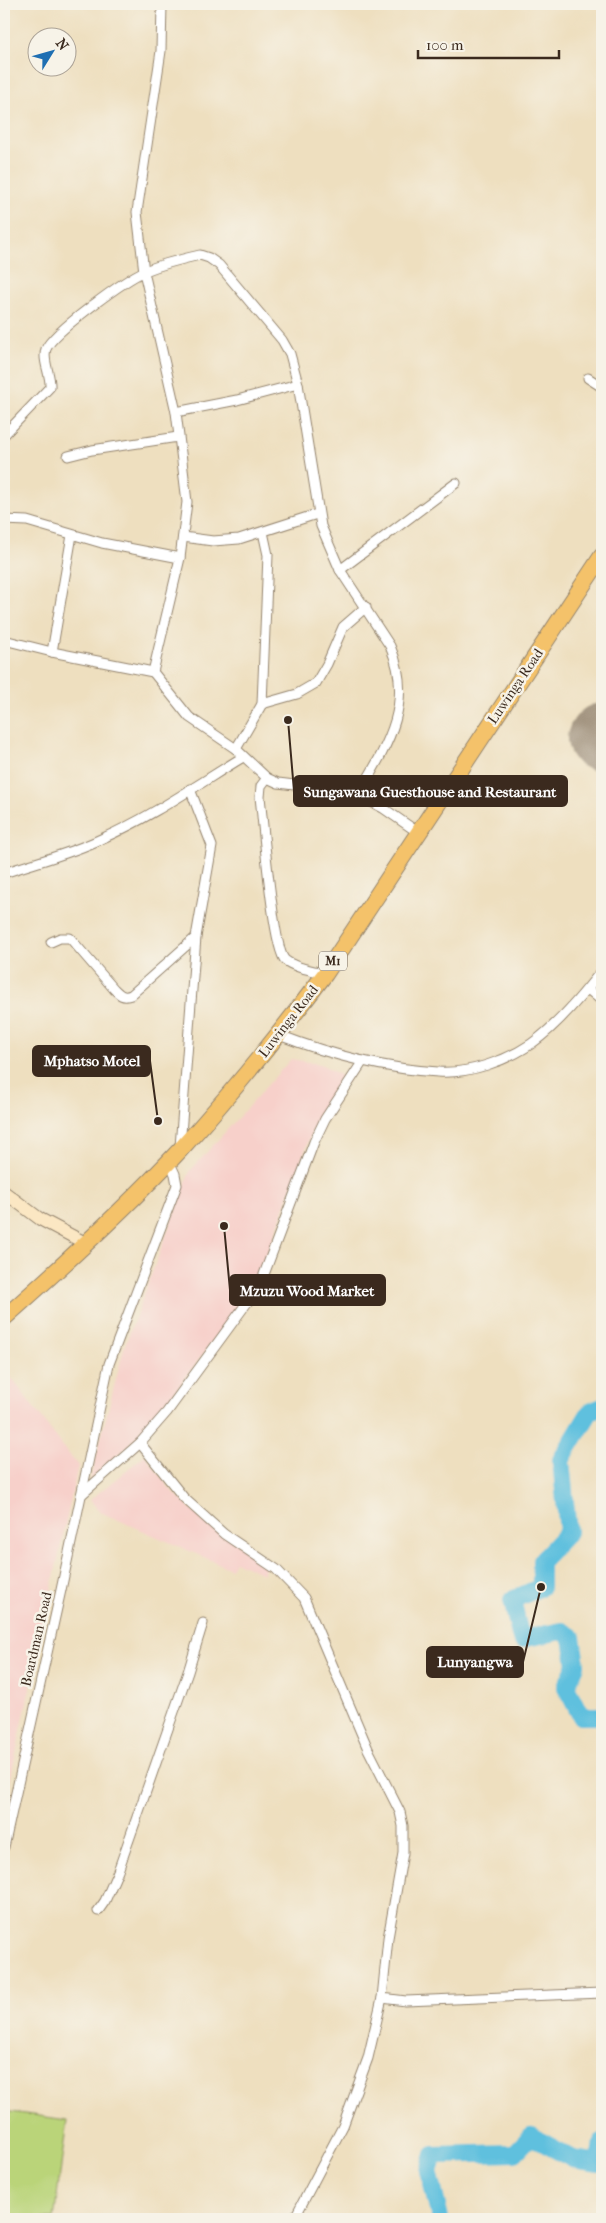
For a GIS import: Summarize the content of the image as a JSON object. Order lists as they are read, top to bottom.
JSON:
{
  "streets": {
    "highway": ["Luwinga Road", "M1"],
    "street": ["Boardman Road"]
  },
  "crossings": [
    ["Luwinga Road", "Boardman Road"]
  ],
  "places": [
    "Sungawana Guesthouse and Restaurant",
    "Mphatso Motel",
    "Mzuzu Wood Market",
    "Lunyangwa"
  ],
  "scale_bar": "100 m",
  "north": "top right"
}
